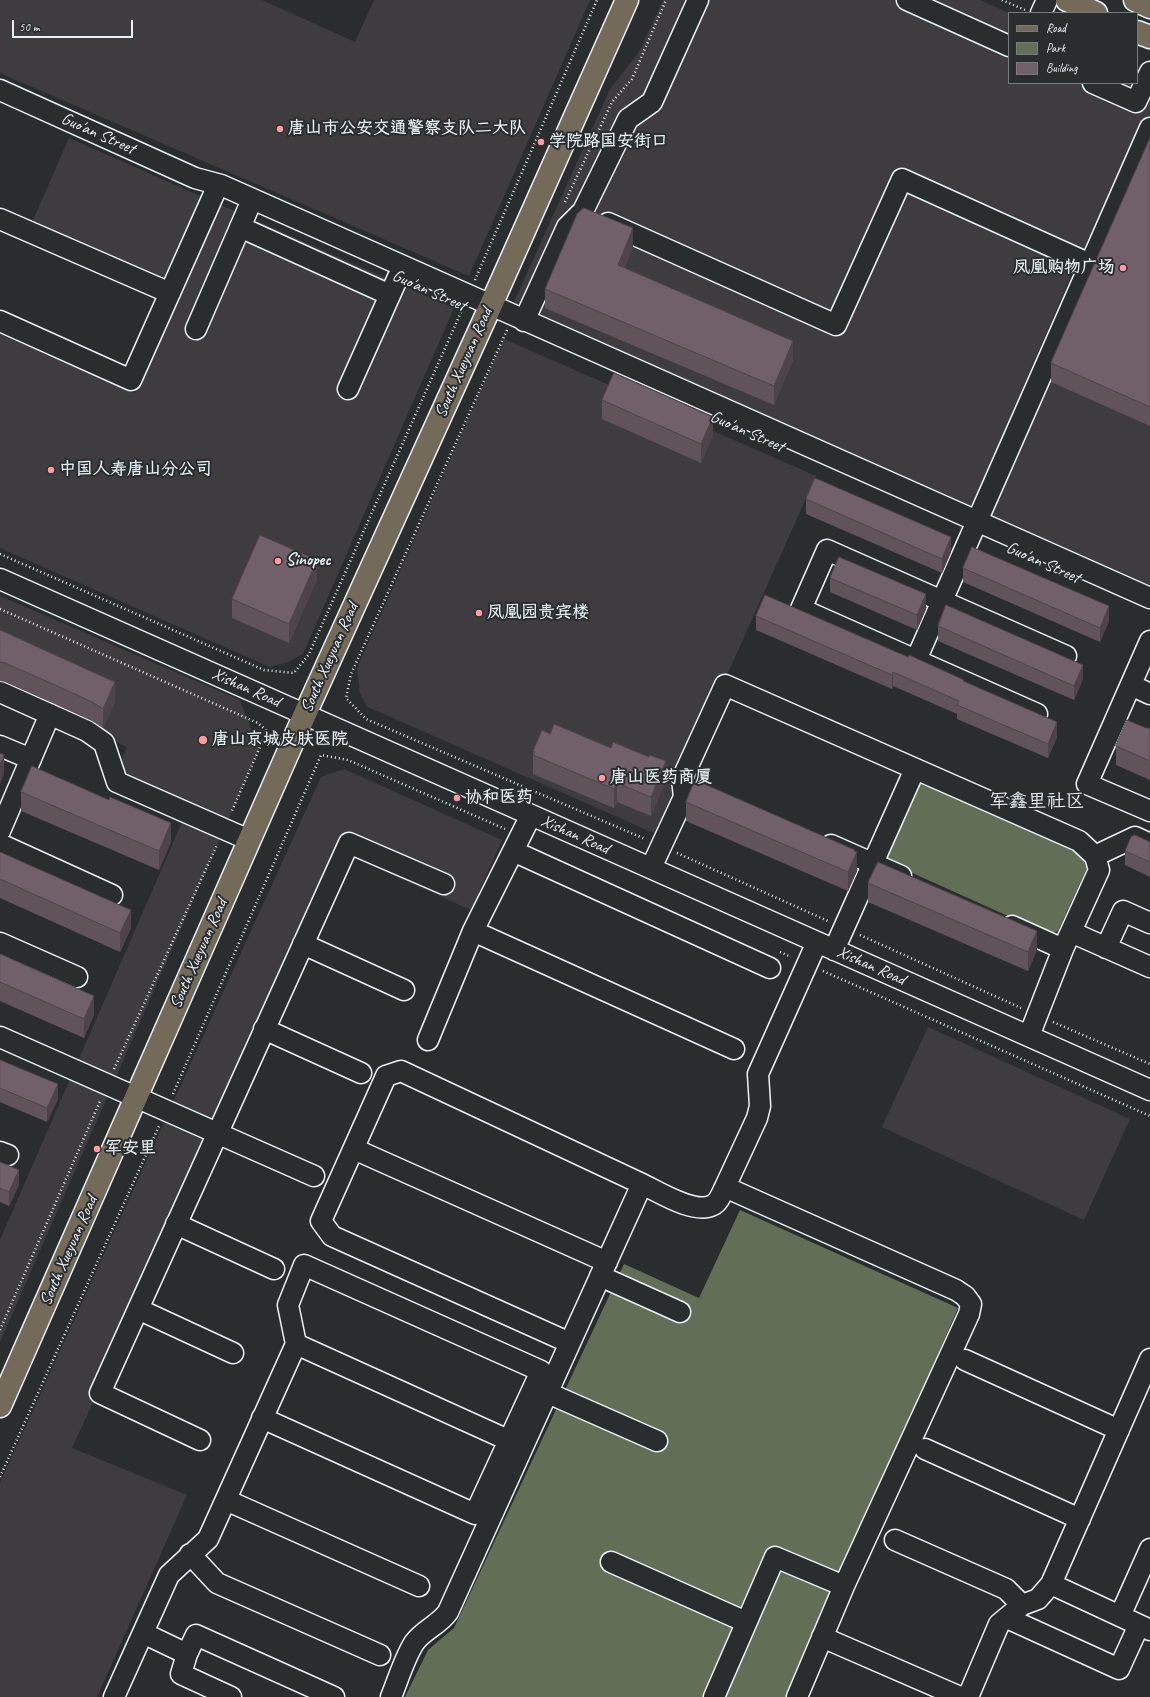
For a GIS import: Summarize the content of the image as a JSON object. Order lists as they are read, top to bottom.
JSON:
{
  "streets": {
    "main road": ["South Xueyuan Road"],
    "street": ["Guo'an Street", "Xishan Road"]
  },
  "crossings": [
    ["Guo'an Street", "South Xueyuan Road"],
    ["South Xueyuan Road", "Xishan Road"]
  ],
  "districts": ["军鑫里社区"],
  "places": [
    "唐山市公安交通警察支队二大队",
    "学院路国安街口",
    "凤凰购物广场",
    "中国人寿唐山分公司",
    "Sinopec",
    "凤凰园贵宾楼",
    "唐山京城皮肤医院",
    "唐山医药商厦",
    "协和医药",
    "军安里"
  ],
  "legend": ["Road", "Park", "Building"],
  "scale_bar": "50 m"
}
